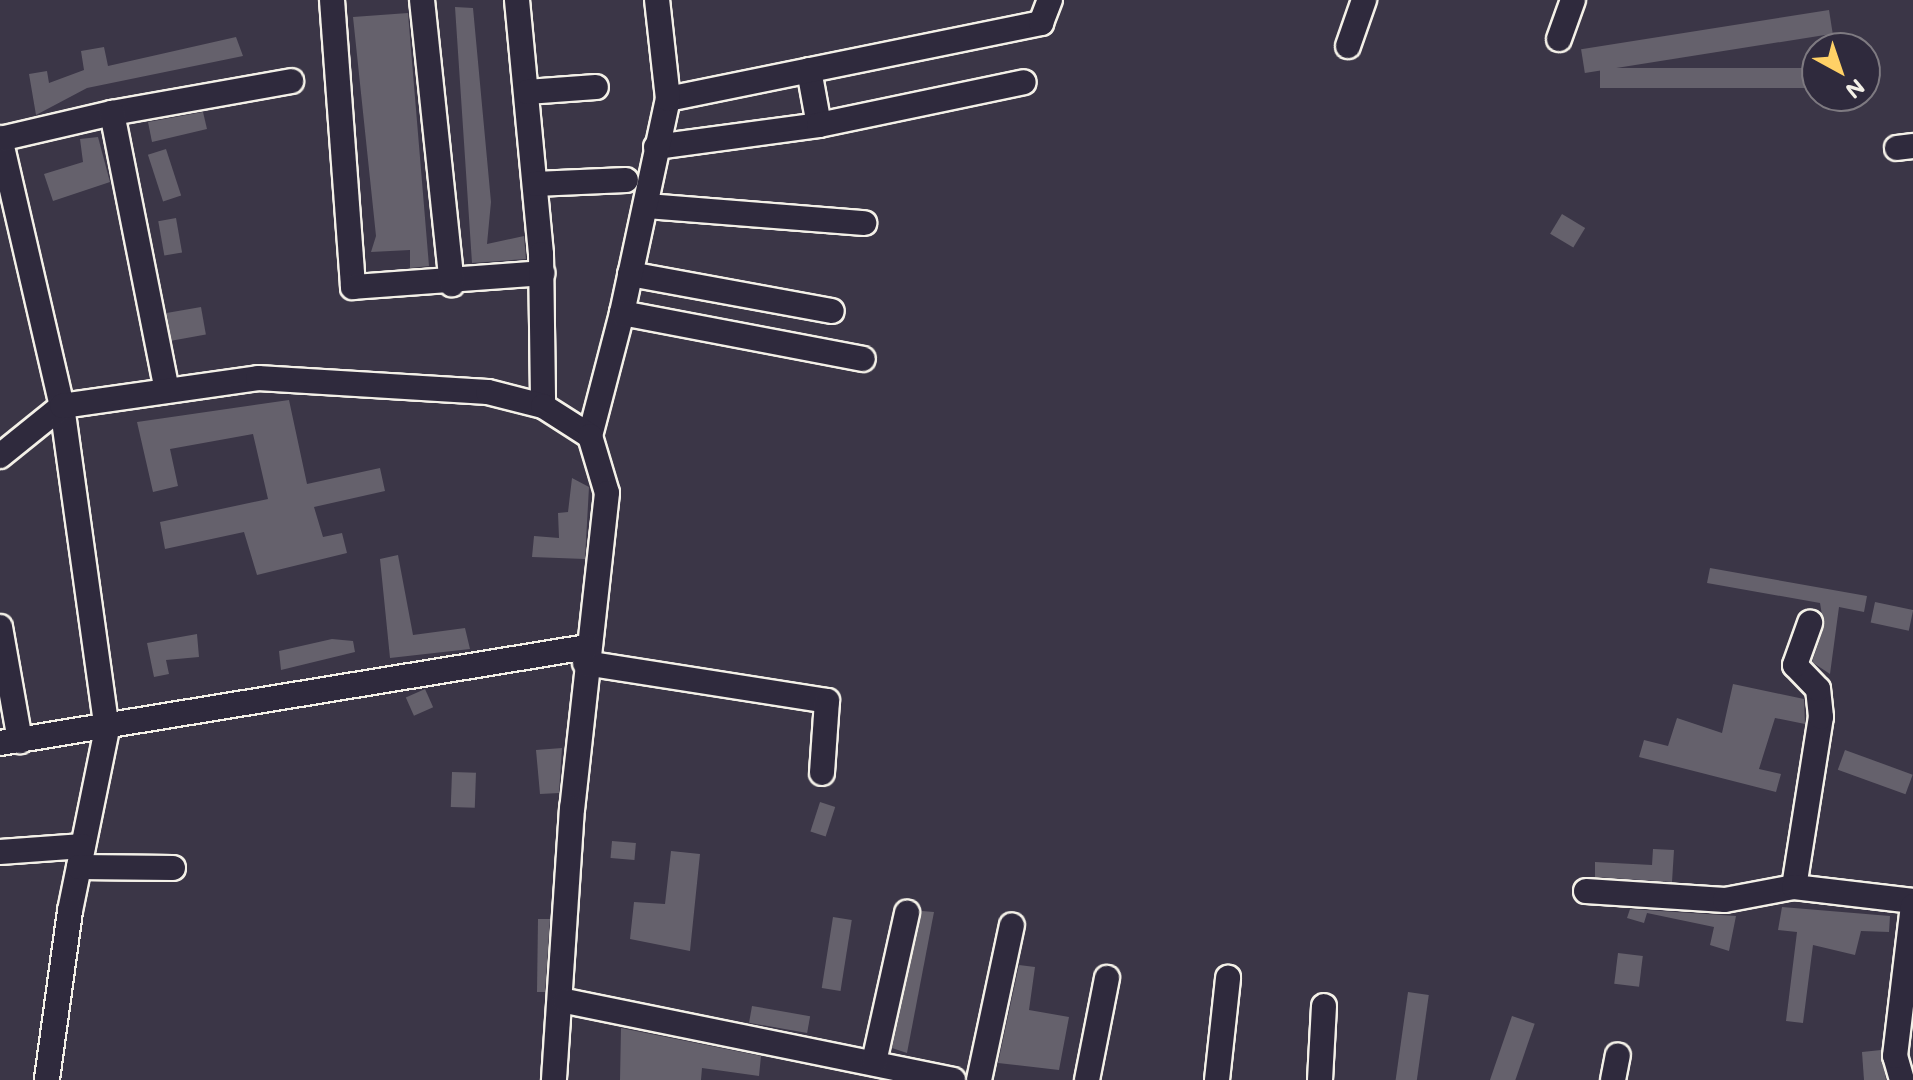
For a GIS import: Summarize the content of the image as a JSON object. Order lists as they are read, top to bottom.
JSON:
{
  "north": "bottom right"
}
